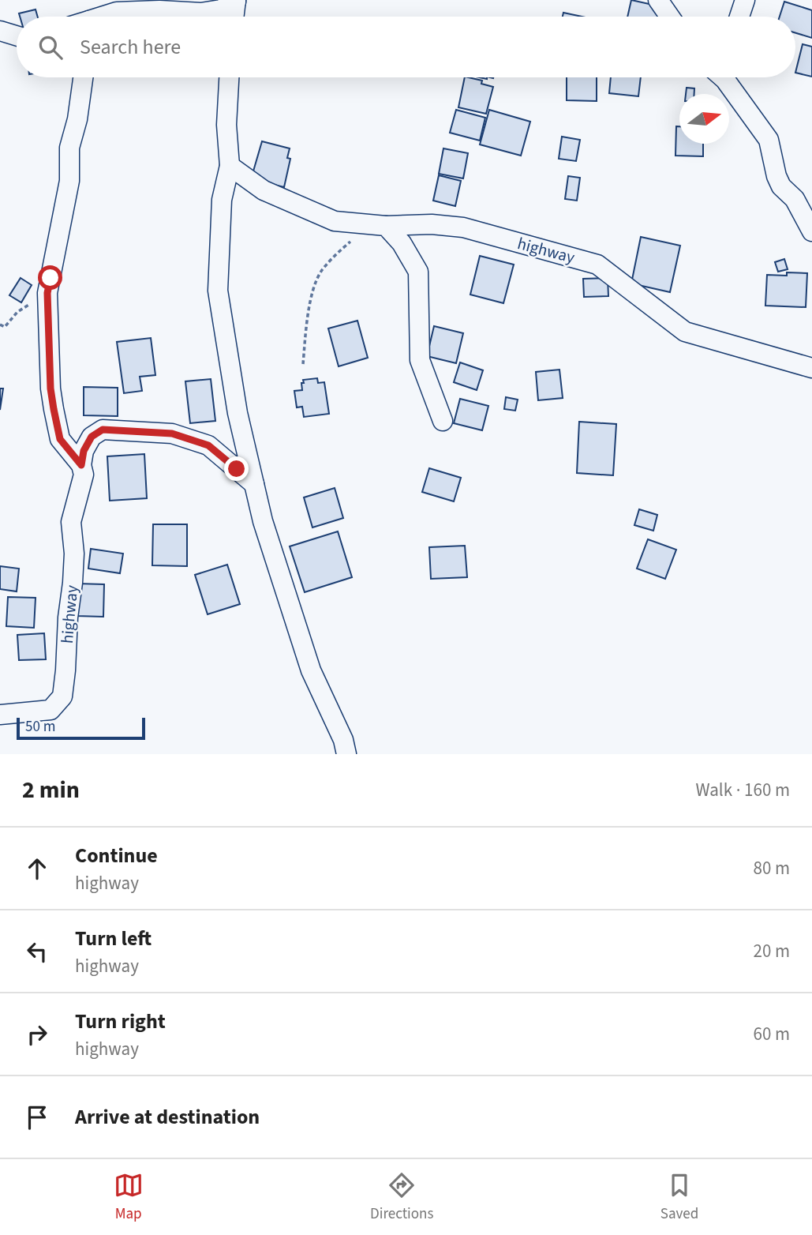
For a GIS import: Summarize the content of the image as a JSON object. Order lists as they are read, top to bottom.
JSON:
{
  "streets": {
    "street": ["highway"]
  },
  "scale_bar": "50 m",
  "north": "right",
  "page": {
    "search": "Search here",
    "scale": "50 m",
    "heading": ["2 min", "Walk · 160 m"],
    "list": [
      ["Continue", "highway", "80 m"],
      ["Turn left", "highway", "20 m"],
      ["Turn right", "highway", "60 m"],
      "Arrive at destination"
    ],
    "nav": ["Map", "Directions", "Saved"]
  }
}
